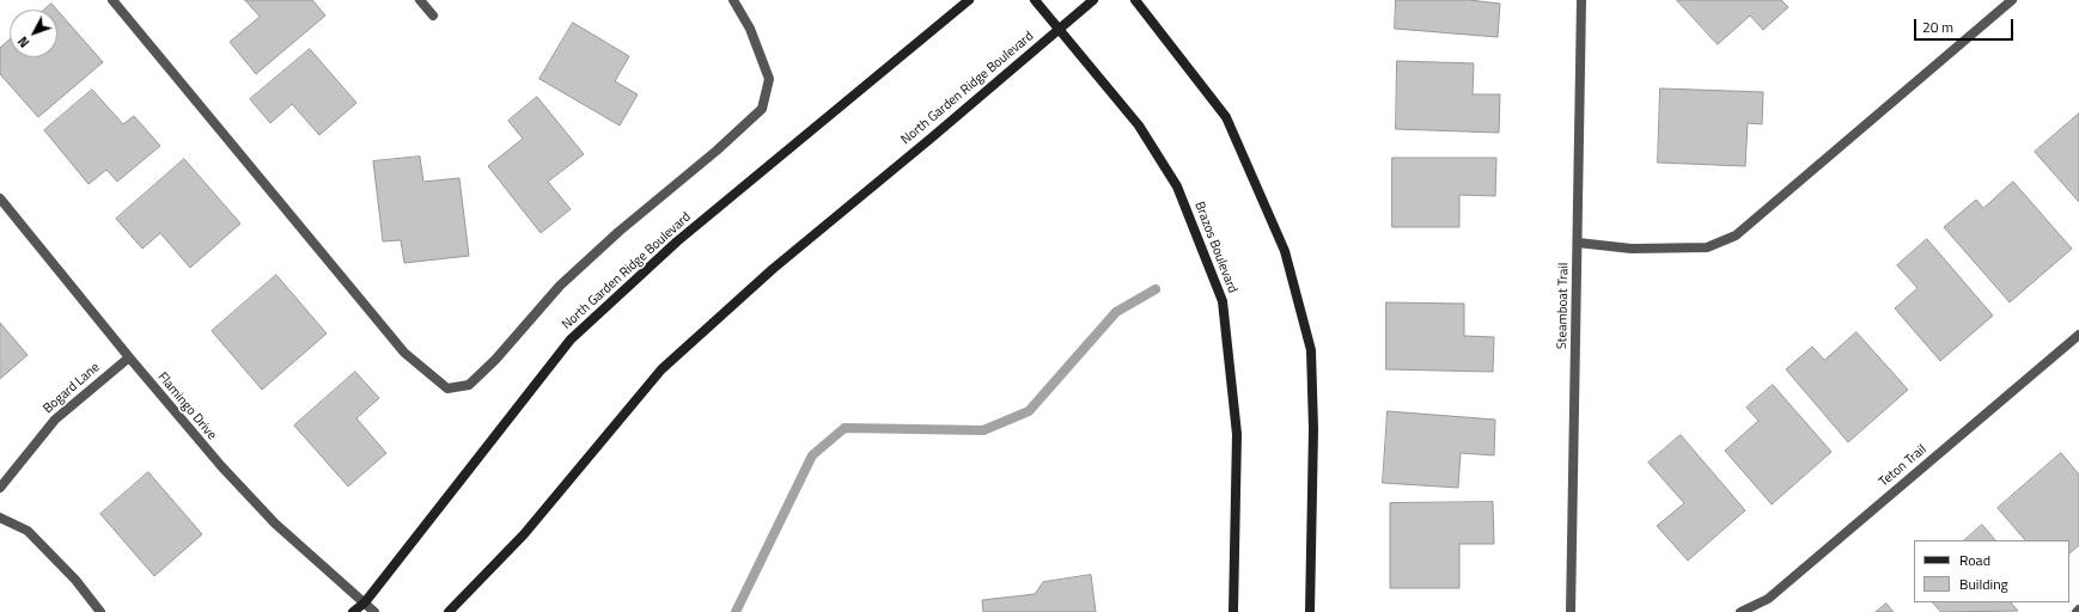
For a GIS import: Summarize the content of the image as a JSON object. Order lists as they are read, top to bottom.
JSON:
{
  "streets": {
    "main road": ["North Garden Ridge Boulevard", "Brazos Boulevard"],
    "street": [
      "Steamboat Trail",
      "Bogard Lane",
      "Flamingo Drive",
      "Teton Trail"
    ]
  },
  "crossings": [
    ["North Garden Ridge Boulevard", "Brazos Boulevard"],
    ["North Garden Ridge Boulevard", "Flamingo Drive"],
    ["Bogard Lane", "Flamingo Drive"]
  ],
  "legend": ["Road", "Building"],
  "scale_bar": "20 m",
  "north": "bottom left"
}
